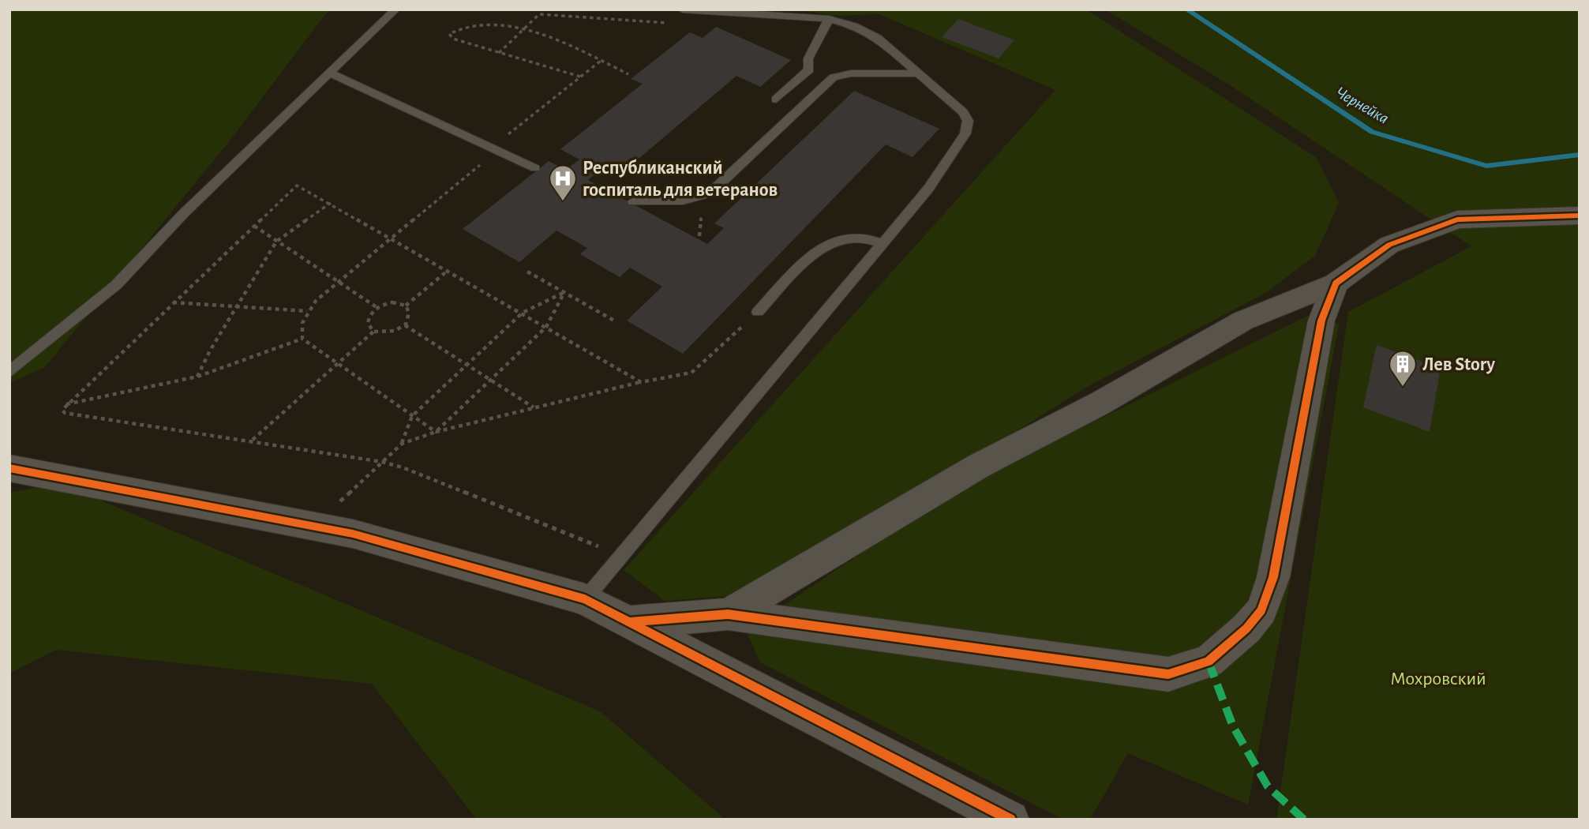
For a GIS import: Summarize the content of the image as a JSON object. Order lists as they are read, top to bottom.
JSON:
{
  "water": ["Чернейка"],
  "parks": ["Мохровский"],
  "places": {
    "hospital": ["Республиканский госпиталь для ветеранов"],
    "building": ["Лев Story"]
  }
}
